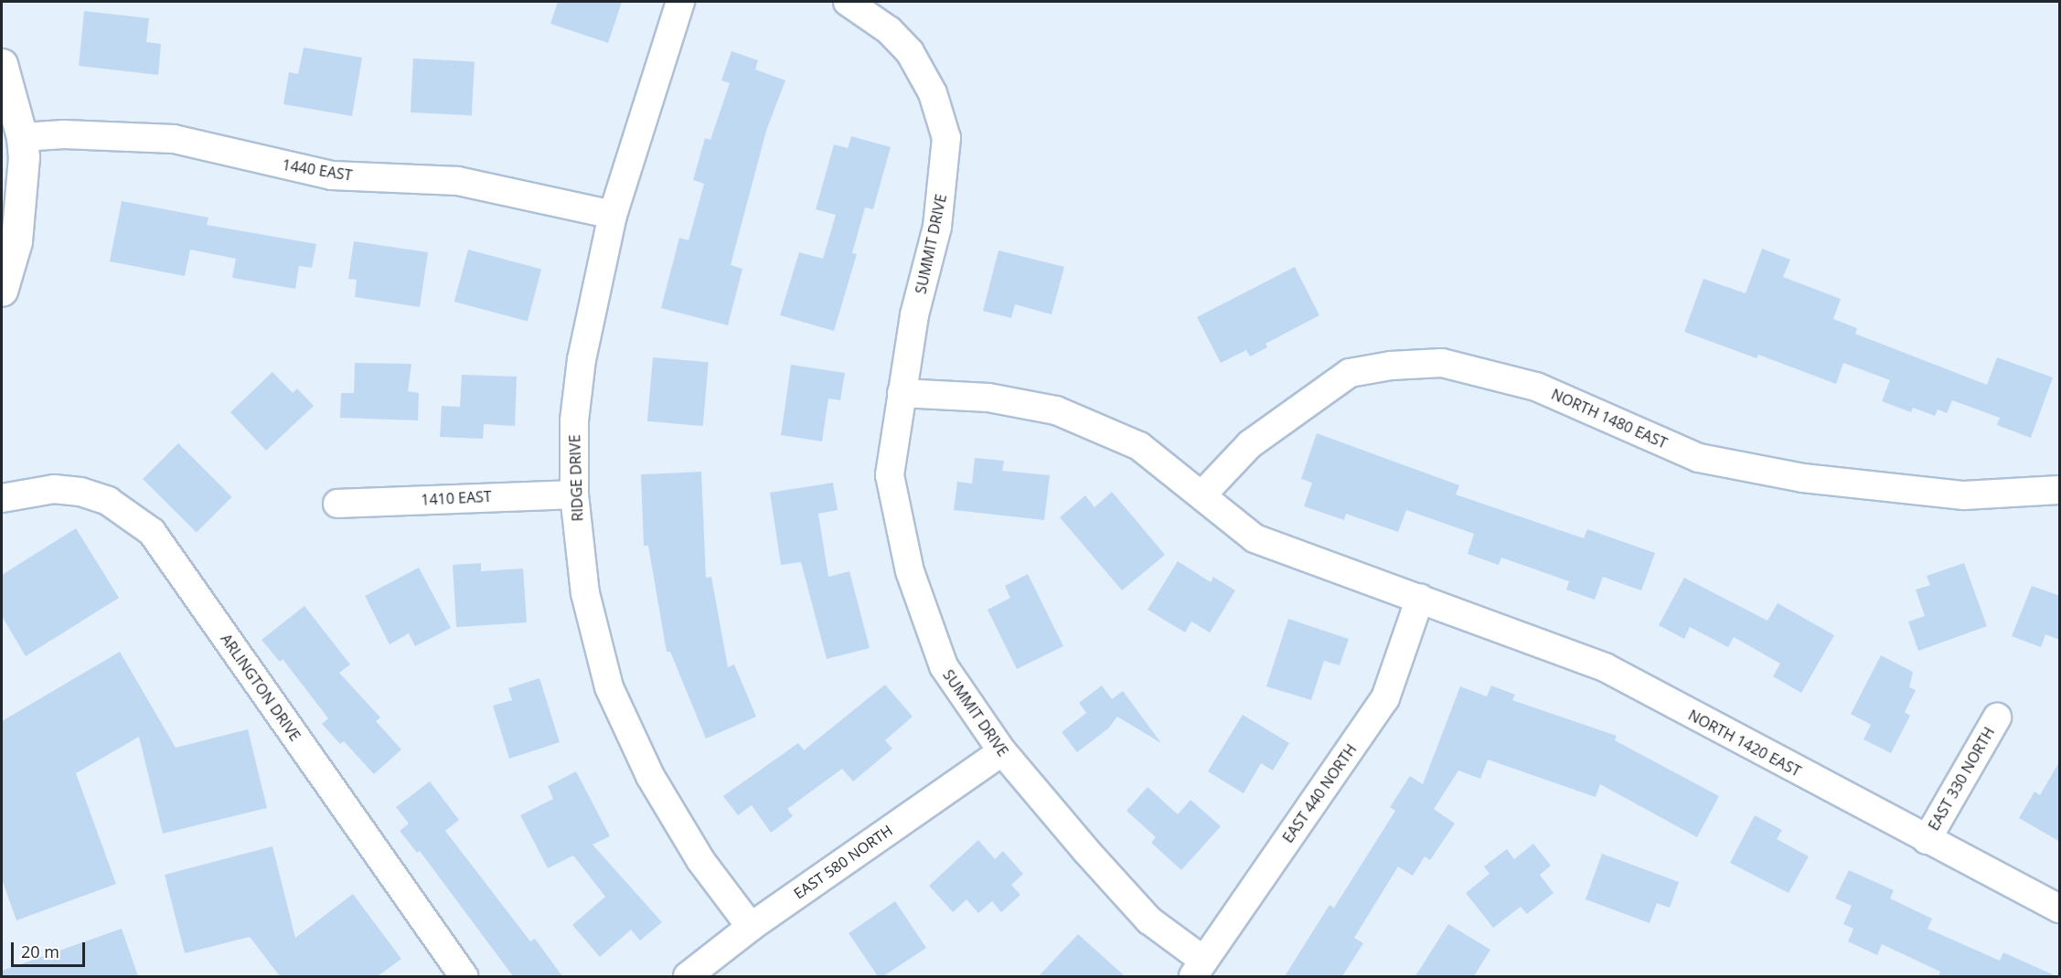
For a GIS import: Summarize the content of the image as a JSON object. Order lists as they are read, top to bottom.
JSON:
{
  "streets": {
    "street": [
      "1440 EAST",
      "SUMMIT DRIVE",
      "NORTH 1480 EAST",
      "RIDGE DRIVE",
      "1410 EAST",
      "ARLINGTON DRIVE",
      "NORTH 1420 EAST",
      "EAST 330 NORTH",
      "EAST 440 NORTH",
      "EAST 580 NORTH"
    ]
  },
  "crossings": [
    ["1440 EAST", "RIDGE DRIVE"],
    ["SUMMIT DRIVE", "EAST 440 NORTH"],
    ["SUMMIT DRIVE", "EAST 580 NORTH"],
    ["RIDGE DRIVE", "1410 EAST"],
    ["RIDGE DRIVE", "EAST 580 NORTH"],
    ["NORTH 1420 EAST", "EAST 330 NORTH"],
    ["NORTH 1420 EAST", "EAST 440 NORTH"]
  ],
  "scale_bar": "20 m"
}
